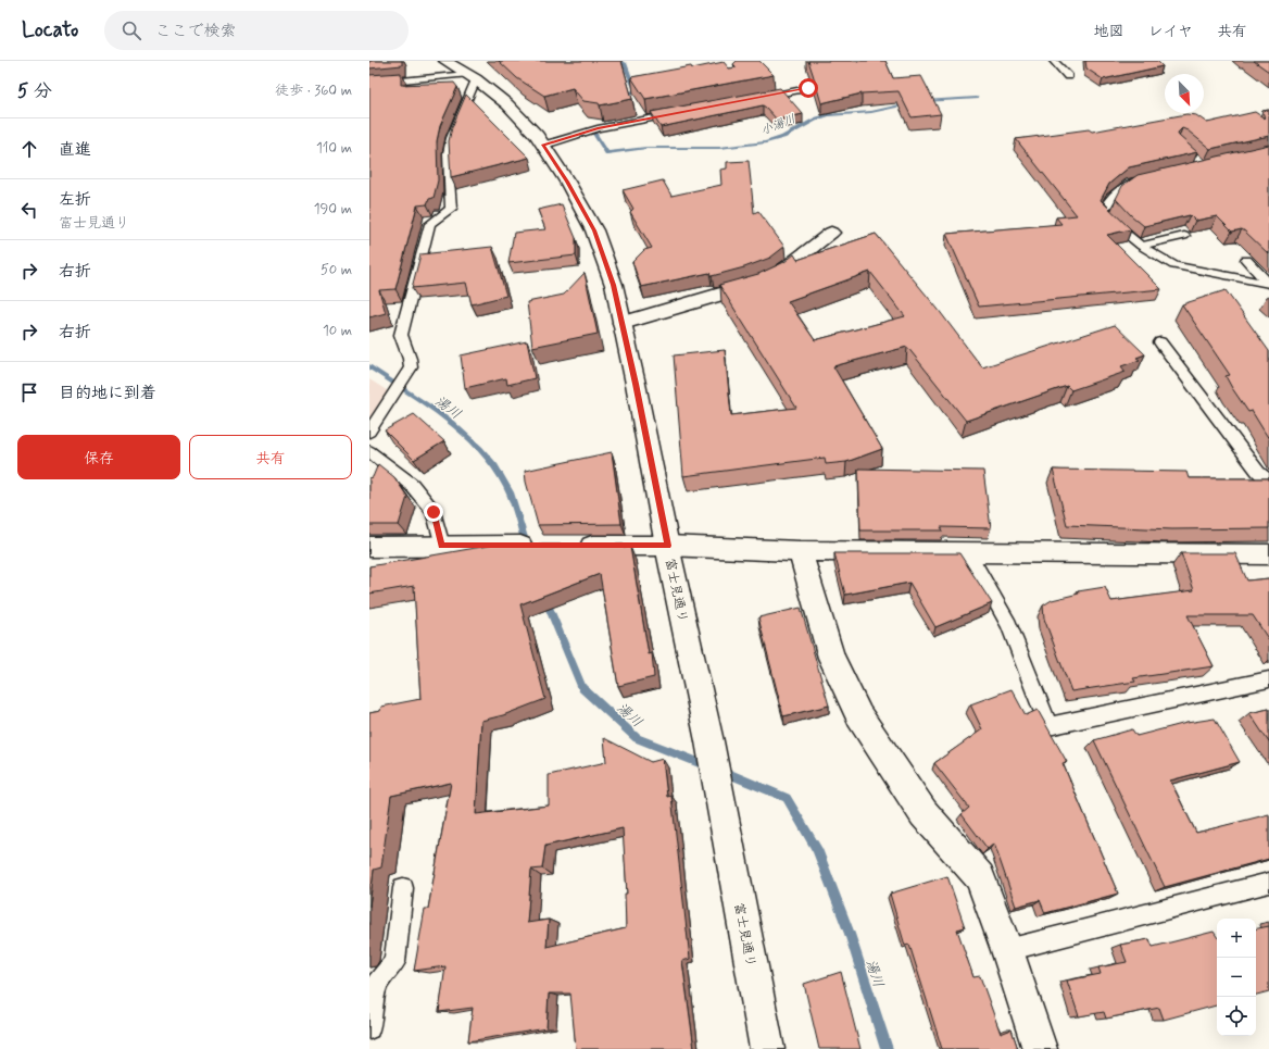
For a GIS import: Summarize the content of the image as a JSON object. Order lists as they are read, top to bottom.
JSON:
{
  "streets": {
    "street": ["富士見通り"]
  },
  "water": ["小湯川", "湯川"],
  "north": "bottom right",
  "page": {
    "header": "Locato",
    "search": "ここで検索",
    "nav": ["地図", "レイヤ", "共有"],
    "heading": ["5 分", "徒歩 · 360 m"],
    "list": [
      ["直進", "110 m"],
      ["左折", "富士見通り", "190 m"],
      ["右折", "50 m"],
      ["右折", "10 m"],
      "目的地に到着"
    ],
    "buttons": ["保存", "共有"],
    "map_buttons": ["+", "−"]
  }
}
